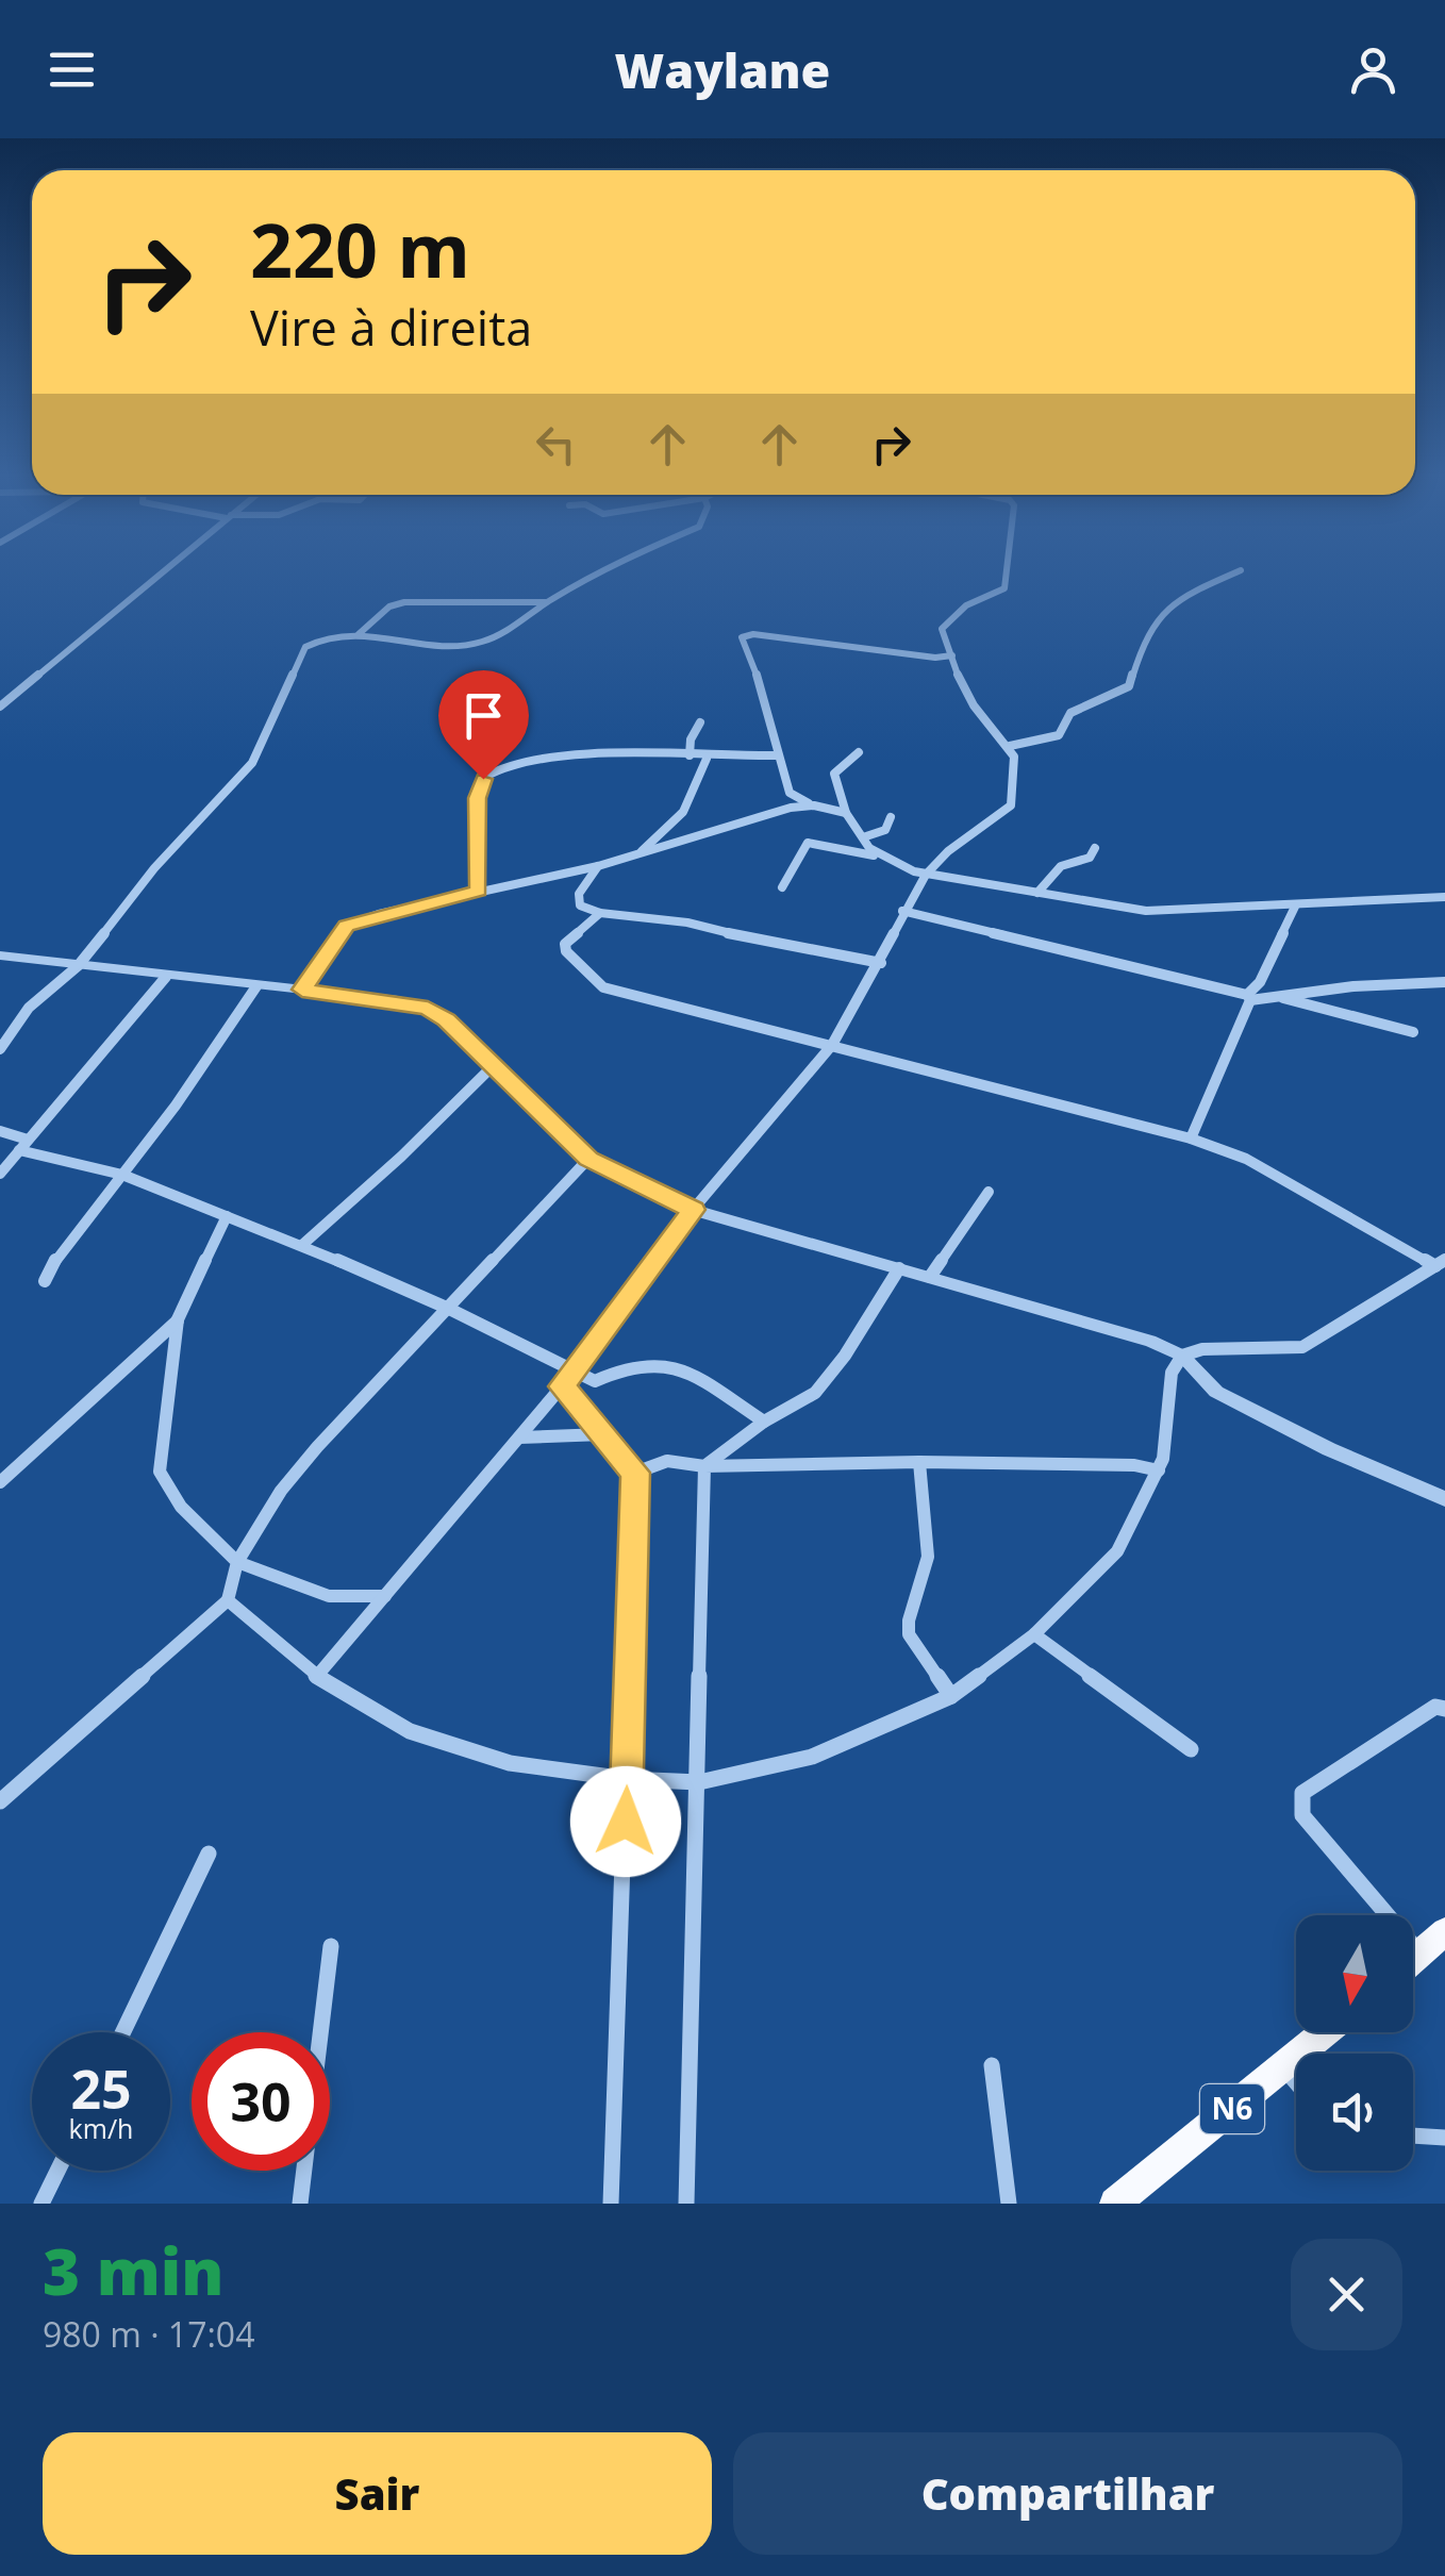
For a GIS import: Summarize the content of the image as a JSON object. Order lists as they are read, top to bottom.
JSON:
{
  "streets": {
    "highway": ["N6"]
  },
  "north": "bottom",
  "page": {
    "header": "Waylane",
    "turn": ["220 m", "Vire à direita"],
    "speed": "25 km/h",
    "limit": "30",
    "heading": ["3 min", "980 m · 17:04"],
    "buttons": ["Sair", "Compartilhar"]
  }
}
